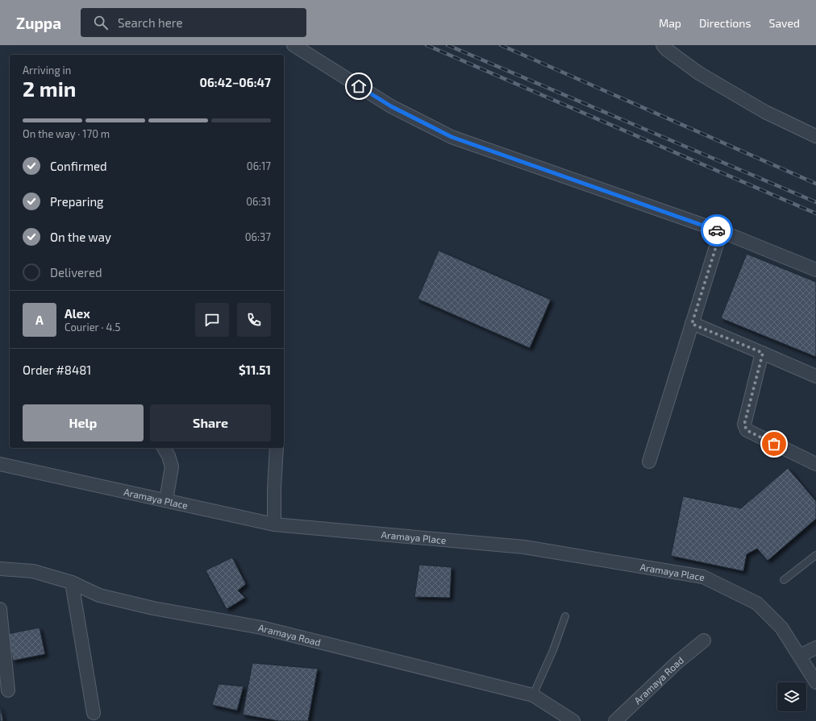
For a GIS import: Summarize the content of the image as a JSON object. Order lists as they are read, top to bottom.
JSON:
{
  "streets": {
    "street": ["Aramaya Place", "Aramaya Road"]
  },
  "page": {
    "header": "Zuppa",
    "search": "Search here",
    "nav": ["Map", "Directions", "Saved"],
    "heading": ["2 min", "Arriving in", "06:42–06:47"],
    "panel": [
      "Alex",
      "Courier · 4.5",
      "Order #8481",
      "$11.51"
    ],
    "bar": "On the way · 170 m",
    "list": [
      ["Confirmed", "06:17"],
      ["Preparing", "06:31"],
      ["On the way", "06:37"],
      "Delivered"
    ],
    "round": "A",
    "buttons": ["Help", "Share"]
  }
}
